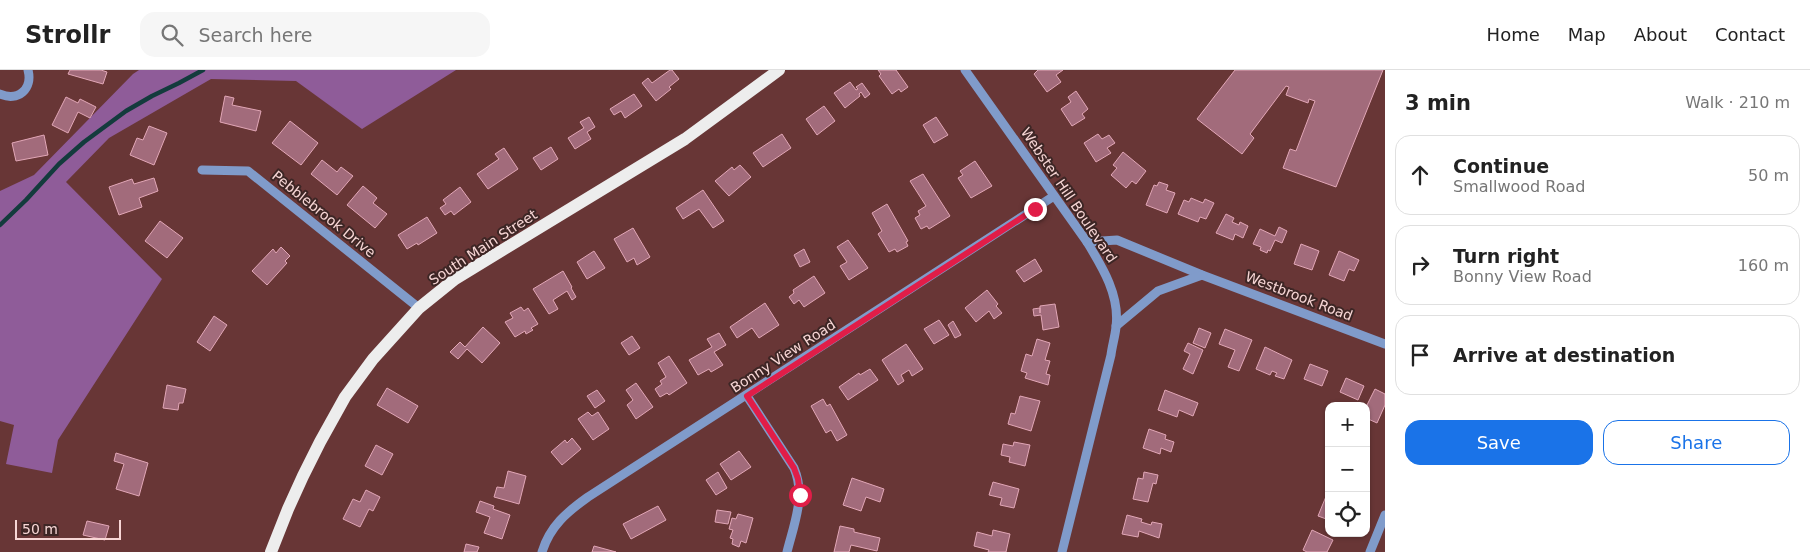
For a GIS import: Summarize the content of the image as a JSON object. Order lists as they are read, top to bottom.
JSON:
{
  "streets": {
    "main road": ["South Main Street"],
    "street": [
      "Webster Hill Boulevard",
      "Pebblebrook Drive",
      "Westbrook Road",
      "Bonny View Road"
    ]
  },
  "crossings": [
    ["Webster Hill Boulevard", "Westbrook Road"],
    ["Webster Hill Boulevard", "Bonny View Road"],
    ["Pebblebrook Drive", "South Main Street"]
  ],
  "scale_bar": "50 m",
  "page": {
    "header": "Strollr",
    "search": "Search here",
    "nav": [
      "Home",
      "Map",
      "About",
      "Contact"
    ],
    "heading": ["3 min", "Walk · 210 m"],
    "list": [
      ["Continue", "Smallwood Road", "50 m"],
      ["Turn right", "Bonny View Road", "160 m"],
      "Arrive at destination"
    ],
    "map_buttons": ["+", "−"],
    "buttons": ["Save", "Share"],
    "scale": "50 m"
  }
}
